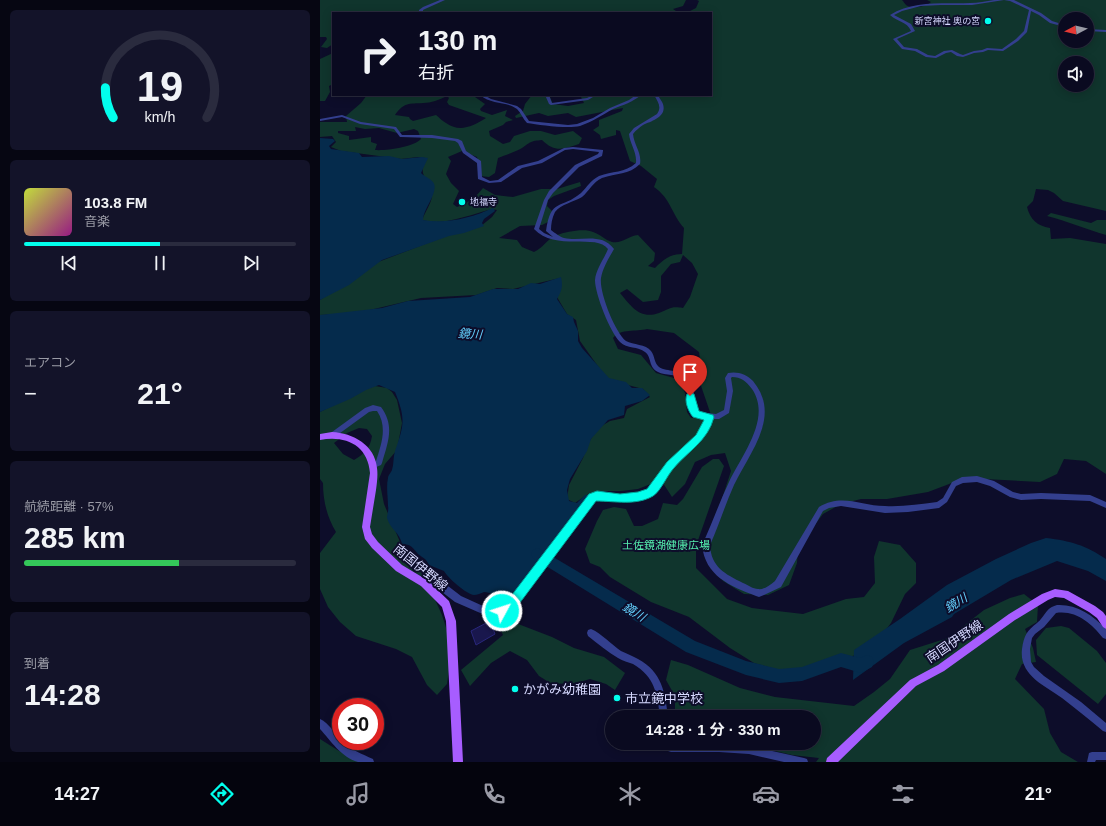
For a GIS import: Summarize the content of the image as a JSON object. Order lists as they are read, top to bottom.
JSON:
{
  "streets": {
    "main road": ["南国伊野線"]
  },
  "water": ["鏡川"],
  "parks": ["土佐鏡湖健康広場"],
  "places": [
    "新宮神社 奥の宮",
    "地福寺",
    "かがみ幼稚園",
    "市立鏡中学校"
  ],
  "north": "left",
  "page": {
    "turn": ["130 m", "右折"],
    "song": ["103.8 FM", "音楽"],
    "tile": [
      "エアコン",
      ["航続距離 · 57%", "285 km"],
      ["到着", "14:28"]
    ],
    "heat": ["−", "21°", "+"],
    "limit": "30",
    "trip": "14:28 · 1 分 · 330 m",
    "tabs": ["14:27", "21°"],
    "gauge": ["19", "km/h"]
  }
}
